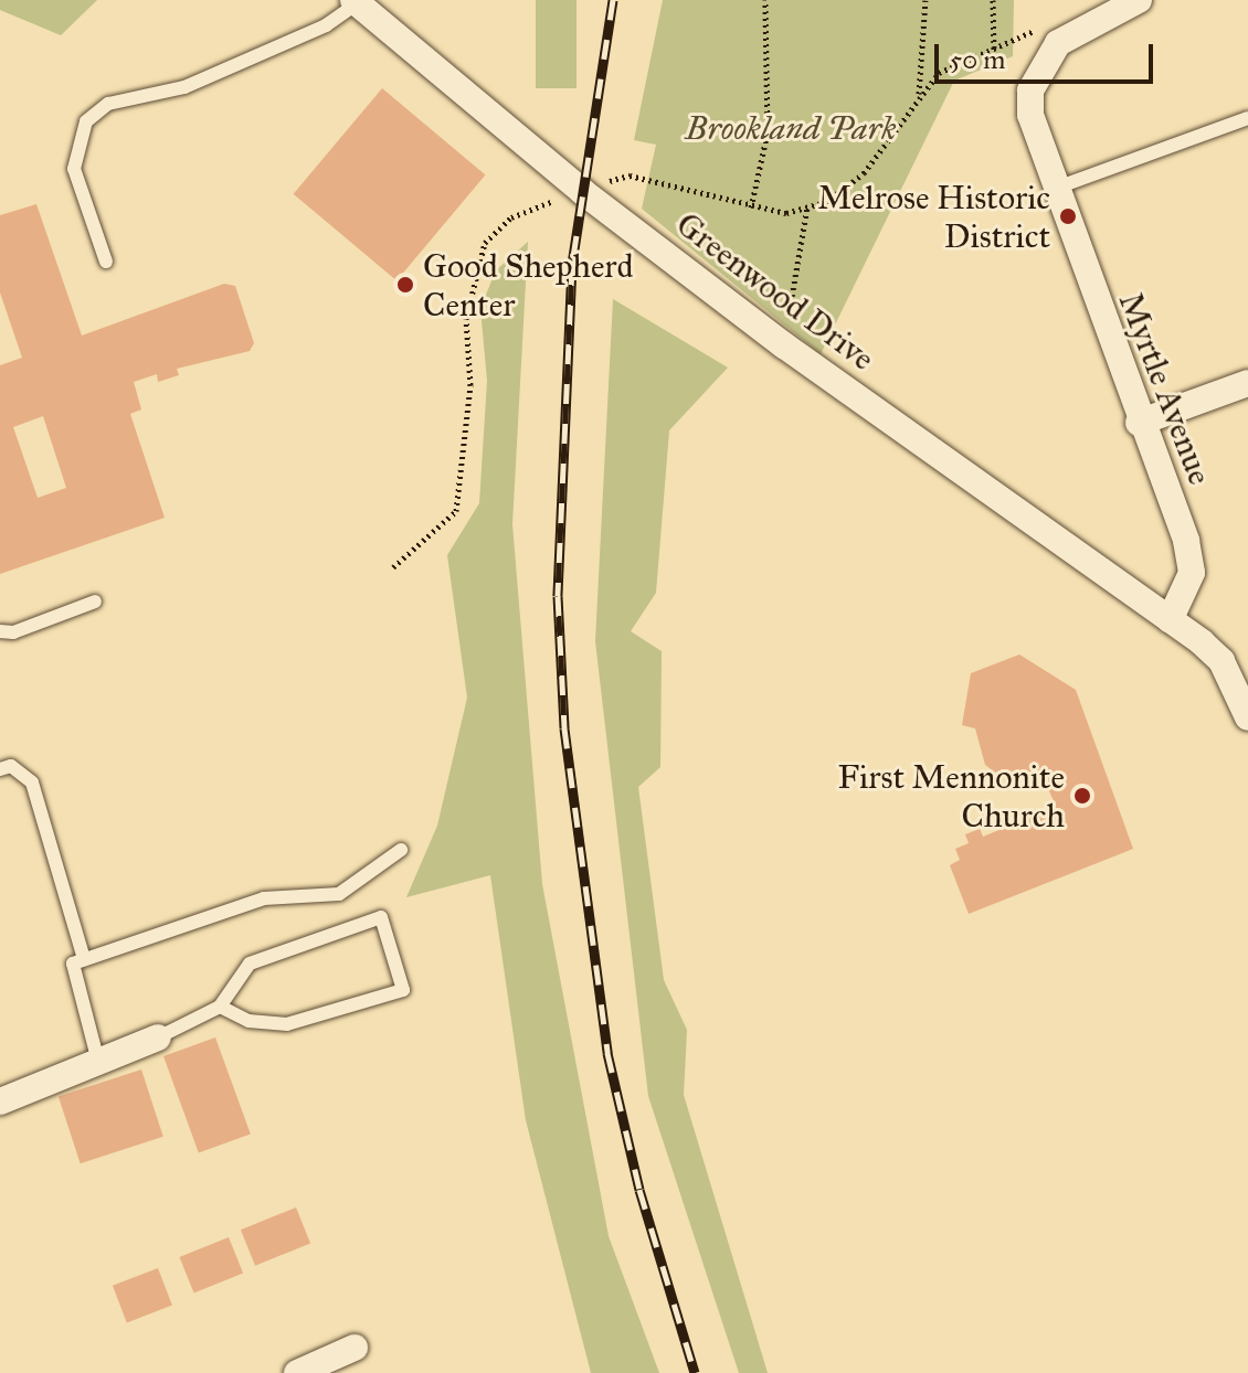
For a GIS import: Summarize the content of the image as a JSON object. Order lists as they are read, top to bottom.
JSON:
{
  "streets": {
    "street": ["Greenwood Drive", "Myrtle Avenue"]
  },
  "crossings": [
    ["Greenwood Drive", "Myrtle Avenue"]
  ],
  "parks": ["Brookland Park"],
  "places": ["Melrose Historic District", "Good Shepherd Center", "First Mennonite Church"],
  "scale_bar": "50 m"
}
